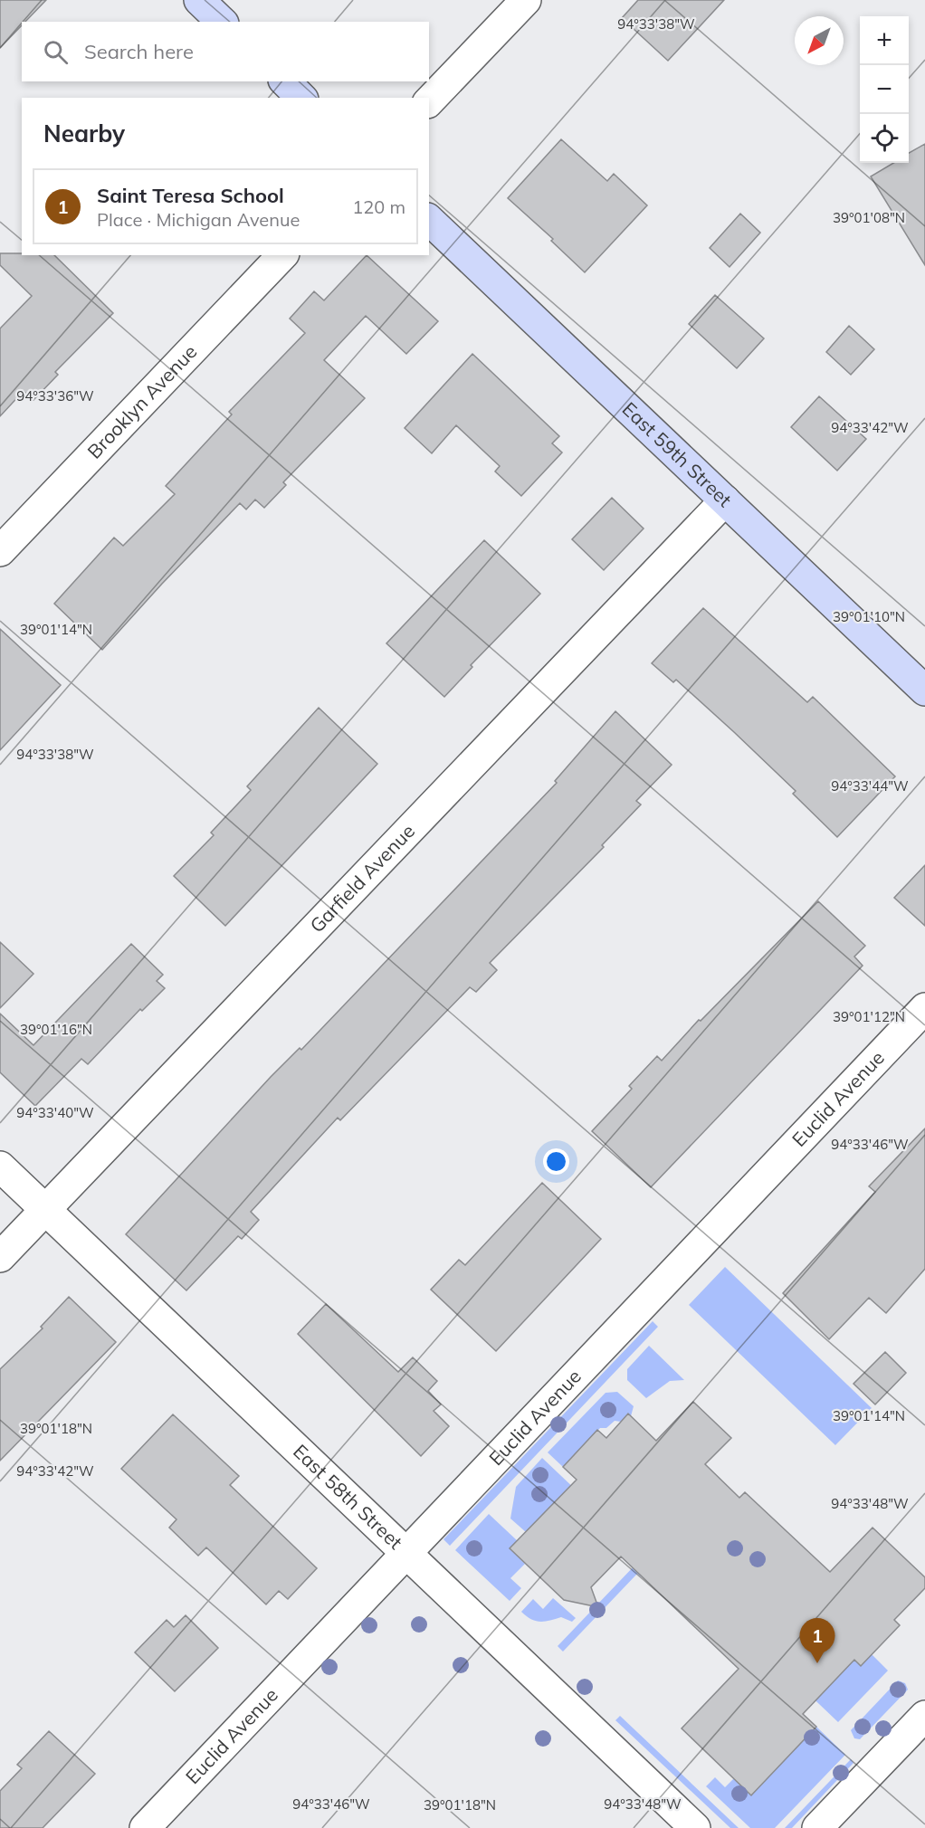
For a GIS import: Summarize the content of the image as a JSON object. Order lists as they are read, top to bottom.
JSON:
{
  "streets": {
    "street": [
      "Brooklyn Avenue",
      "East 59th Street",
      "Garfield Avenue",
      "Euclid Avenue",
      "East 58th Street"
    ]
  },
  "crossings": [
    ["East 59th Street", "Garfield Avenue"],
    ["Garfield Avenue", "East 58th Street"],
    ["Euclid Avenue", "East 58th Street"]
  ],
  "north": "bottom left",
  "page": {
    "map_buttons": ["+", "−"],
    "search": "Search here",
    "heading": "Nearby",
    "list": [
      {
        "mark": "1",
        "name": "Saint Teresa School",
        "note": "Place · Michigan Avenue",
        "value": "120 m"
      }
    ],
    "pins": "1"
  },
  "coordinates": [
    "94°33'38\"W",
    "39°01'08\"N",
    "94°33'36\"W",
    "94°33'42\"W",
    "39°01'10\"N",
    "39°01'14\"N",
    "94°33'44\"W",
    "39°01'12\"N",
    "39°01'16\"N",
    "94°33'40\"W",
    "94°33'46\"W",
    "39°01'18\"N",
    "94°33'48\"W"
  ]
}
